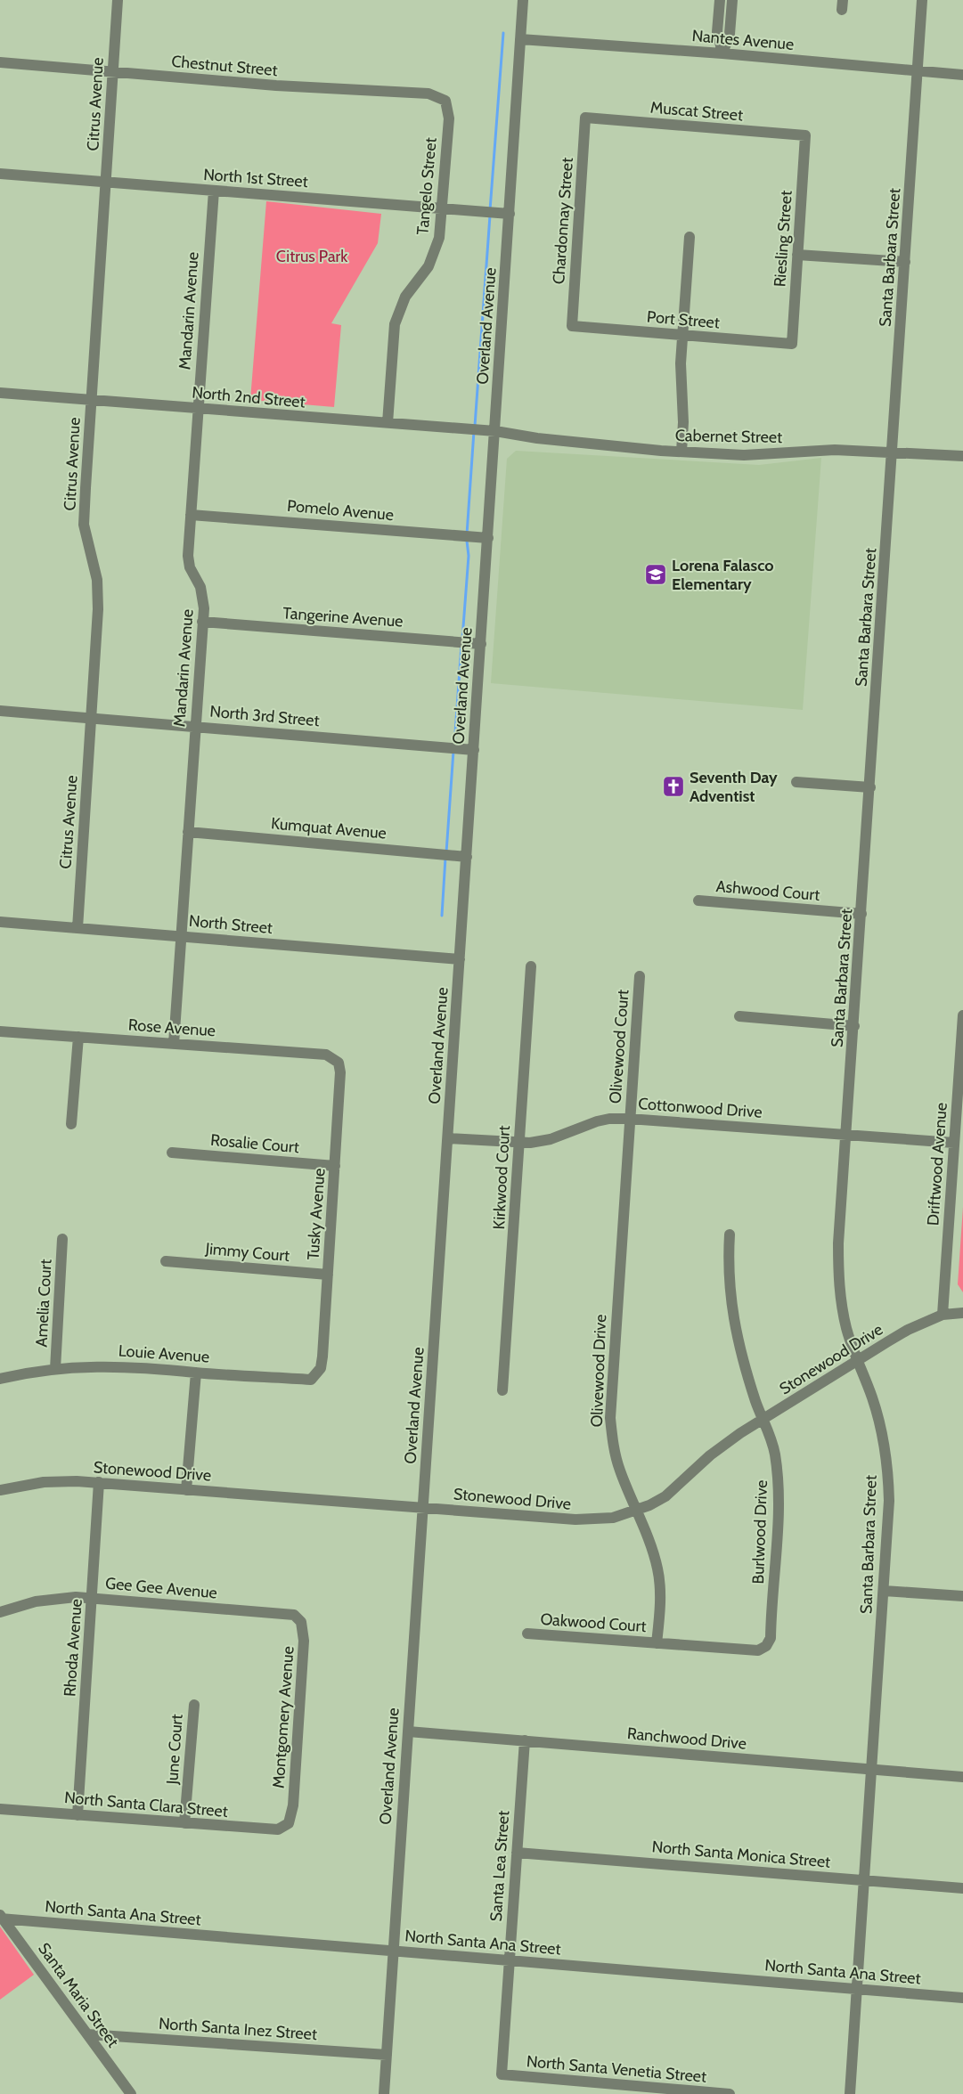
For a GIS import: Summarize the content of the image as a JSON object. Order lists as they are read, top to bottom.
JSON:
{
  "streets": {
    "street": [
      "Nantes Avenue",
      "Chestnut Street",
      "Citrus Avenue",
      "Muscat Street",
      "North 1st Street",
      "Tangelo Street",
      "Chardonnay Street",
      "Riesling Street",
      "Santa Barbara Street",
      "Mandarin Avenue",
      "Port Street",
      "Overland Avenue",
      "North 2nd Street",
      "Cabernet Street",
      "Pomelo Avenue",
      "Tangerine Avenue",
      "North 3rd Street",
      "Kumquat Avenue",
      "Ashwood Court",
      "North Street",
      "Rose Avenue",
      "Olivewood Court",
      "Cottonwood Drive",
      "Rosalie Court",
      "Driftwood Avenue",
      "Kirkwood Court",
      "Tusky Avenue",
      "Jimmy Court",
      "Amelia Court",
      "Louie Avenue",
      "Stonewood Drive",
      "Olivewood Drive",
      "Burlwood Drive",
      "Gee Gee Avenue",
      "Oakwood Court",
      "Rhoda Avenue",
      "Montgomery Avenue",
      "Ranchwood Drive",
      "June Court",
      "North Santa Clara Street",
      "North Santa Monica Street",
      "Santa Lea Street",
      "North Santa Ana Street",
      "Santa Maria Street",
      "North Santa Inez Street",
      "North Santa Venetia Street"
    ]
  },
  "crossings": [
    ["Nantes Avenue", "Santa Barbara Street"],
    ["Nantes Avenue", "Overland Avenue"],
    ["Chestnut Street", "Citrus Avenue"],
    ["Chestnut Street", "Tangelo Street"],
    ["Citrus Avenue", "North 1st Street"],
    ["Citrus Avenue", "North 2nd Street"],
    ["Citrus Avenue", "North 3rd Street"],
    ["Citrus Avenue", "North Street"],
    ["Muscat Street", "Chardonnay Street"],
    ["Muscat Street", "Riesling Street"],
    ["North 1st Street", "Tangelo Street"],
    ["North 1st Street", "Mandarin Avenue"],
    ["North 1st Street", "Overland Avenue"],
    ["Tangelo Street", "North 2nd Street"],
    ["Chardonnay Street", "Port Street"],
    ["Riesling Street", "Port Street"],
    ["Santa Barbara Street", "Cabernet Street"],
    ["Santa Barbara Street", "Ashwood Court"],
    ["Santa Barbara Street", "Cottonwood Drive"],
    ["Santa Barbara Street", "Stonewood Drive"],
    ["Santa Barbara Street", "Ranchwood Drive"],
    ["Santa Barbara Street", "North Santa Monica Street"],
    ["Santa Barbara Street", "North Santa Ana Street"],
    ["Mandarin Avenue", "North 2nd Street"],
    ["Mandarin Avenue", "Pomelo Avenue"],
    ["Mandarin Avenue", "Tangerine Avenue"],
    ["Mandarin Avenue", "North 3rd Street"],
    ["Mandarin Avenue", "Kumquat Avenue"],
    ["Mandarin Avenue", "North Street"],
    ["Mandarin Avenue", "Rose Avenue"],
    ["Overland Avenue", "North 2nd Street"],
    ["Overland Avenue", "Cabernet Street"],
    ["Overland Avenue", "Pomelo Avenue"],
    ["Overland Avenue", "Tangerine Avenue"],
    ["Overland Avenue", "North 3rd Street"],
    ["Overland Avenue", "Kumquat Avenue"],
    ["Overland Avenue", "North Street"],
    ["Overland Avenue", "Cottonwood Drive"],
    ["Overland Avenue", "Stonewood Drive"],
    ["Overland Avenue", "Ranchwood Drive"],
    ["Overland Avenue", "North Santa Ana Street"],
    ["Overland Avenue", "North Santa Inez Street"],
    ["North 2nd Street", "Cabernet Street"],
    ["Rose Avenue", "Tusky Avenue"],
    ["Olivewood Court", "Cottonwood Drive"],
    ["Olivewood Court", "Olivewood Drive"],
    ["Cottonwood Drive", "Driftwood Avenue"],
    ["Cottonwood Drive", "Kirkwood Court"],
    ["Cottonwood Drive", "Olivewood Drive"],
    ["Rosalie Court", "Tusky Avenue"],
    ["Driftwood Avenue", "Stonewood Drive"],
    ["Tusky Avenue", "Jimmy Court"],
    ["Tusky Avenue", "Louie Avenue"],
    ["Amelia Court", "Louie Avenue"],
    ["Stonewood Drive", "Olivewood Drive"],
    ["Stonewood Drive", "Burlwood Drive"],
    ["Stonewood Drive", "Rhoda Avenue"],
    ["Olivewood Drive", "Oakwood Court"],
    ["Burlwood Drive", "Oakwood Court"],
    ["Gee Gee Avenue", "Rhoda Avenue"],
    ["Gee Gee Avenue", "Montgomery Avenue"],
    ["Rhoda Avenue", "North Santa Clara Street"],
    ["Montgomery Avenue", "North Santa Clara Street"],
    ["Ranchwood Drive", "Santa Lea Street"],
    ["June Court", "North Santa Clara Street"],
    ["North Santa Monica Street", "Santa Lea Street"],
    ["Santa Lea Street", "North Santa Ana Street"],
    ["Santa Lea Street", "North Santa Venetia Street"],
    ["North Santa Ana Street", "Santa Maria Street"],
    ["Santa Maria Street", "North Santa Inez Street"]
  ],
  "parks": ["Citrus Park"],
  "places": {
    "school or university": ["Lorena Falasco Elementary"],
    "church": ["Seventh Day Adventist"]
  }
}
